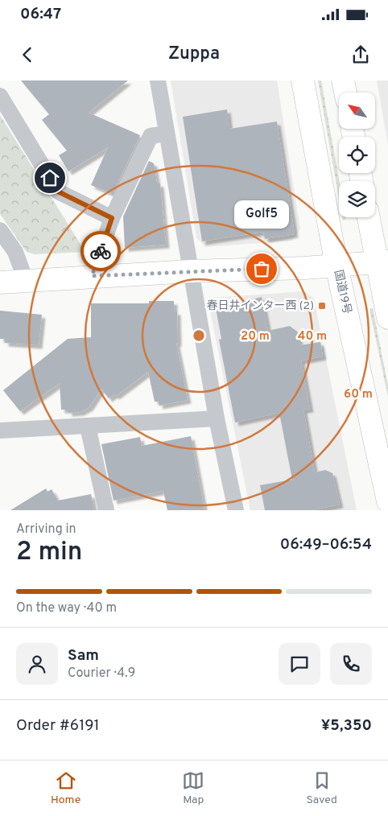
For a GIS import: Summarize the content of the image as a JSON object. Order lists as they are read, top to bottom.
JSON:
{
  "streets": {
    "main road": ["国道19号"]
  },
  "places": {
    "other": ["Golf5"],
    "transit": ["春日井インター西 (2)"]
  },
  "north": "top left",
  "page": {
    "status": "06:47",
    "header": "Zuppa",
    "bubble": "Golf5",
    "heading": ["2 min", "Arriving in", "06:49–06:54"],
    "panel": [
      "Sam",
      "Courier · 4.9",
      "Order #6191",
      "¥5,350"
    ],
    "bar": "On the way · 40 m",
    "tabs": ["Home", "Map", "Saved"]
  },
  "rings": ["20 m", "40 m", "60 m"]
}
